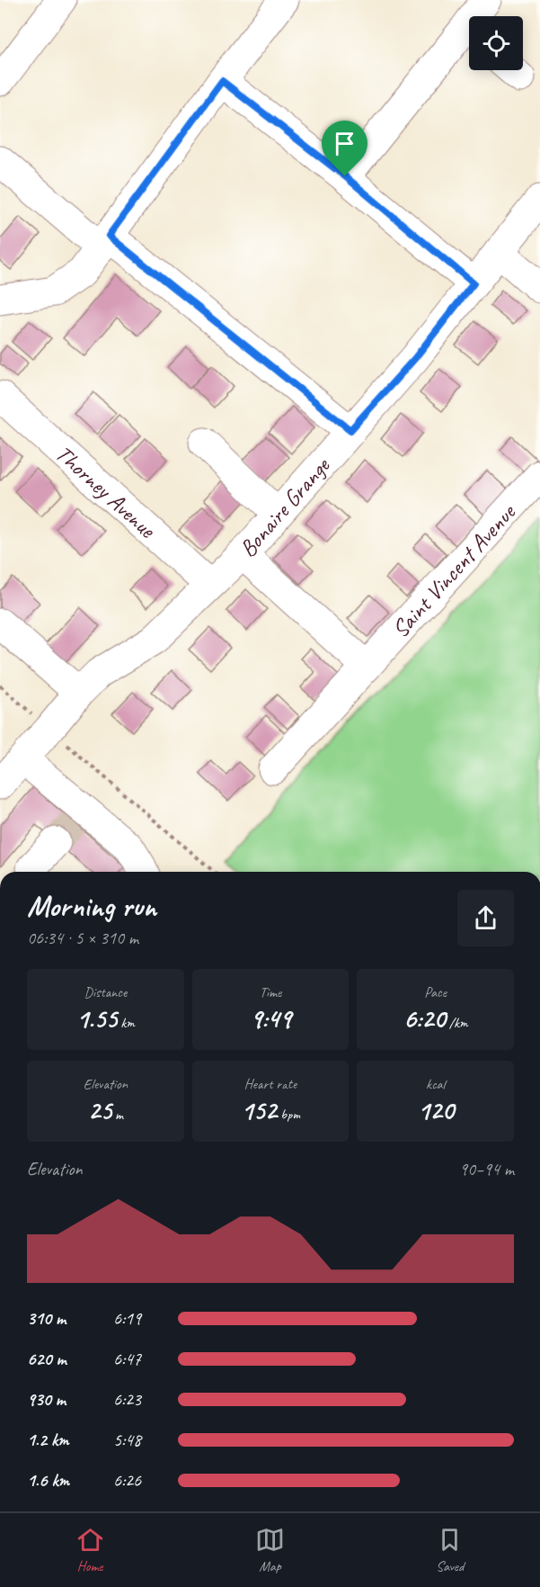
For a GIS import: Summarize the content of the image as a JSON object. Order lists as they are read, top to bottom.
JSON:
{
  "streets": {
    "street": ["Thorney Avenue", "Bonaire Grange", "Saint Vincent Avenue"]
  },
  "crossings": [
    ["Thorney Avenue", "Bonaire Grange"]
  ],
  "page": {
    "heading": ["Morning run", "06:34 · 5 × 310 m"],
    "stats": [
      ["Distance", "1.55 km"],
      ["Time", "9:49"],
      ["Pace", "6:20 /km"],
      ["Elevation", "25 m"],
      ["Heart rate", "152 bpm"],
      ["kcal", "120"]
    ],
    "chart": ["Elevation", "90–94 m"],
    "list": [
      {
        "name": "310 m",
        "note": "6:19"
      },
      {
        "name": "620 m",
        "note": "6:47"
      },
      {
        "name": "930 m",
        "note": "6:23"
      },
      {
        "name": "1.2 km",
        "note": "5:48"
      },
      {
        "name": "1.6 km",
        "note": "6:26"
      }
    ],
    "tabs": ["Home", "Map", "Saved"]
  }
}
